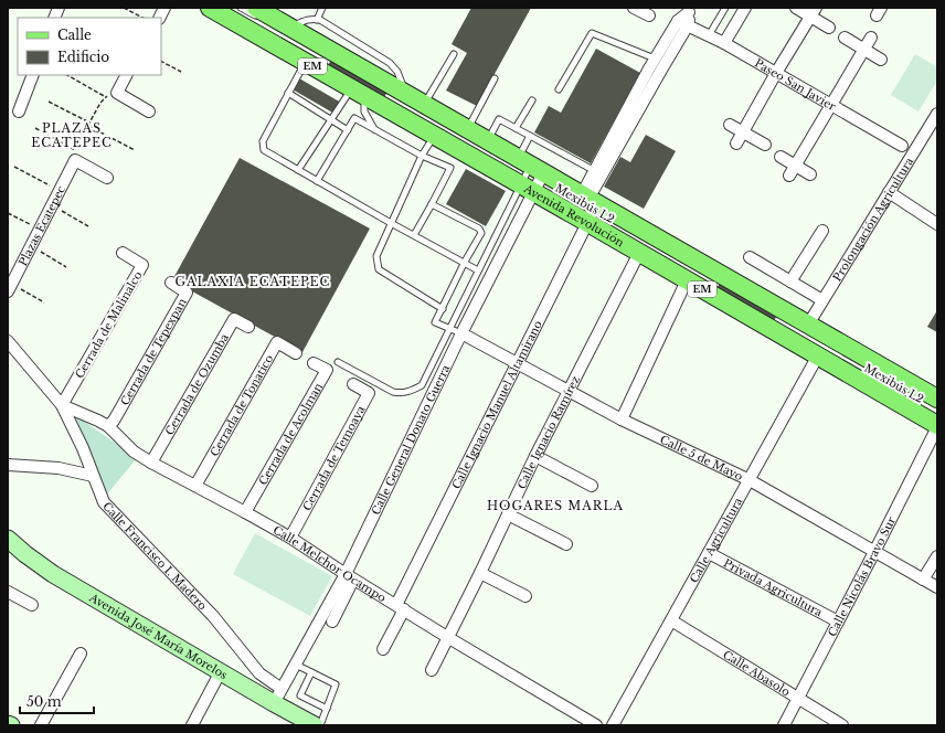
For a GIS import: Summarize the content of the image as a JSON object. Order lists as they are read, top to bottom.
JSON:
{
  "streets": {
    "main road": ["EM", "Avenida Revolución", "Avenida José María Morelos"],
    "street": [
      "Paseo San Javier",
      "Prolongación Agricultura",
      "Plazas Ecatepec",
      "Cerrada de Malinalco",
      "Cerrada de Tepexpan",
      "Cerrada de Ozumba",
      "Calle Ignacio Manuel Altamirano",
      "Cerrada de Tonatico",
      "Calle Ignacio Ramírez",
      "Cerrada de Acolman",
      "Calle General Donato Guerra",
      "Cerrada de Temoaya",
      "Calle 5 de Mayo",
      "Calle Agricultura",
      "Calle Francisco I. Madero",
      "Calle Melchor Ocampo",
      "Calle Nicolás Bravo Sur",
      "Privada Agricultura",
      "Calle Abasolo"
    ],
    "lane": ["Mexibús L2"]
  },
  "crossings": [
    ["Mexibús L2", "Avenida Revolución"],
    ["Mexibús L2", "Calle Ignacio Manuel Altamirano"],
    ["Avenida Revolución", "Prolongación Agricultura"],
    ["Avenida Revolución", "Calle Ignacio Manuel Altamirano"],
    ["Avenida Revolución", "Calle Ignacio Ramírez"],
    ["Avenida Revolución", "Calle General Donato Guerra"],
    ["Avenida Revolución", "Calle Agricultura"],
    ["Avenida Revolución", "Calle Nicolás Bravo Sur"],
    ["Cerrada de Malinalco", "Calle Francisco I. Madero"],
    ["Cerrada de Malinalco", "Calle Melchor Ocampo"],
    ["Cerrada de Tepexpan", "Calle Melchor Ocampo"],
    ["Cerrada de Ozumba", "Calle Melchor Ocampo"],
    ["Calle Ignacio Manuel Altamirano", "Calle 5 de Mayo"],
    ["Calle Ignacio Manuel Altamirano", "Calle Melchor Ocampo"],
    ["Cerrada de Tonatico", "Calle Melchor Ocampo"],
    ["Calle Ignacio Ramírez", "Calle 5 de Mayo"],
    ["Calle Ignacio Ramírez", "Calle Melchor Ocampo"],
    ["Cerrada de Acolman", "Calle Melchor Ocampo"],
    ["Calle General Donato Guerra", "Calle 5 de Mayo"],
    ["Calle General Donato Guerra", "Calle Francisco I. Madero"],
    ["Calle General Donato Guerra", "Calle Melchor Ocampo"],
    ["Calle General Donato Guerra", "Avenida José María Morelos"],
    ["Cerrada de Temoaya", "Calle Melchor Ocampo"],
    ["Calle 5 de Mayo", "Calle Agricultura"],
    ["Calle 5 de Mayo", "Calle Nicolás Bravo Sur"],
    ["Calle Agricultura", "Privada Agricultura"],
    ["Calle Agricultura", "Calle Abasolo"],
    ["Calle Francisco I. Madero", "Calle Melchor Ocampo"],
    ["Calle Francisco I. Madero", "Avenida José María Morelos"],
    ["Calle Nicolás Bravo Sur", "Privada Agricultura"],
    ["Calle Nicolás Bravo Sur", "Calle Abasolo"]
  ],
  "districts": ["PLAZAS ECATEPEC", "GALAXIA ECATEPEC", "HOGARES MARLA"],
  "legend": ["Calle", "Edificio"],
  "scale_bar": "50 m"
}
